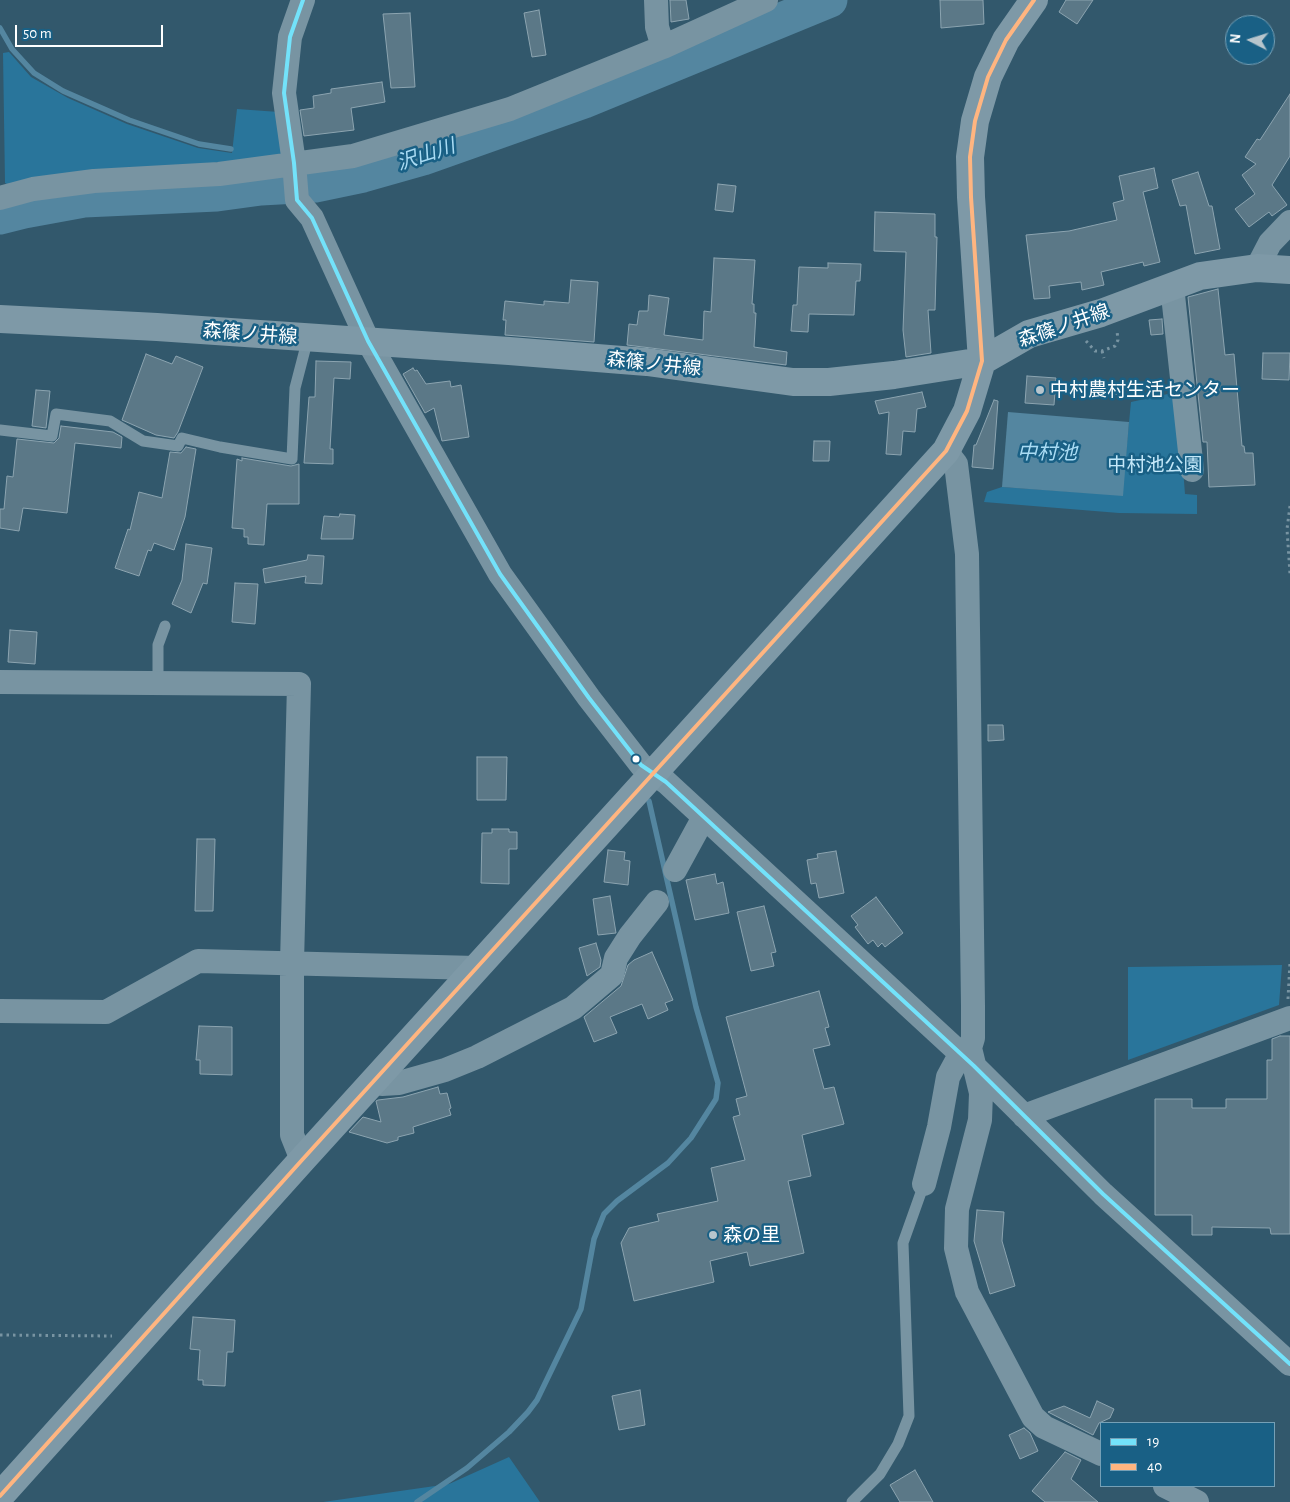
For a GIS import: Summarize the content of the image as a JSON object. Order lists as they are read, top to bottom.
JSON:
{
  "streets": {
    "street": ["森篠ノ井線"]
  },
  "water": ["沢山川", "中村池"],
  "parks": ["中村池公園"],
  "places": ["中村農村生活センター", "森の里"],
  "lines": ["transit line 19", "transit line 40"],
  "legend": ["19", "40"],
  "scale_bar": "50 m",
  "north": "left"
}
